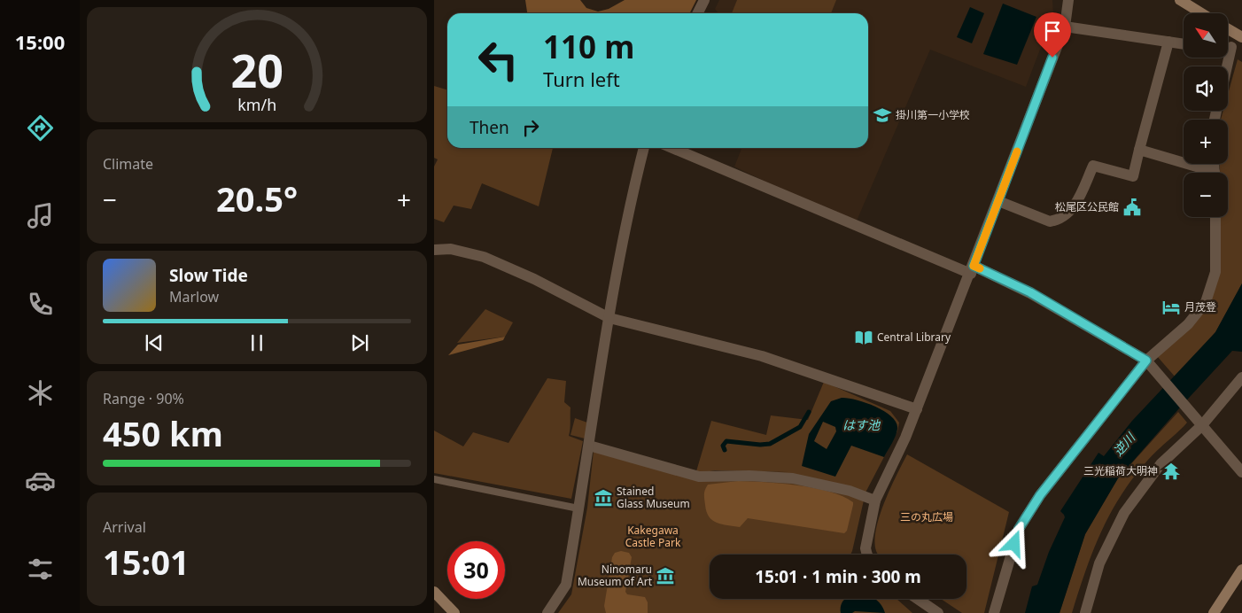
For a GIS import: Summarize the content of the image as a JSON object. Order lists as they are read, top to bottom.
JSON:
{
  "water": ["はす池", "逆川"],
  "parks": ["三の丸広場", "Kakegawa Castle Park"],
  "places": {
    "school or university": ["掛川第一小学校"],
    "public building": ["松尾区公民館"],
    "hotel": ["月茂登"],
    "library": ["Central Library"],
    "temple": ["三光稲荷大明神"],
    "museum": ["Stained Glass Museum", "Ninomaru Museum of Art"]
  },
  "north": "top left",
  "page": {
    "tabs": "15:00",
    "map_buttons": ["+", "−"],
    "turn": ["110 m", "Turn left"],
    "then": "Then",
    "tile": [
      "Climate",
      ["Range · 90%", "450 km"],
      ["Arrival", "15:01"]
    ],
    "heat": ["−", "20.5°", "+"],
    "song": ["Slow Tide", "Marlow"],
    "limit": "30",
    "trip": "15:01 · 1 min · 300 m",
    "gauge": ["20", "km/h"]
  }
}
